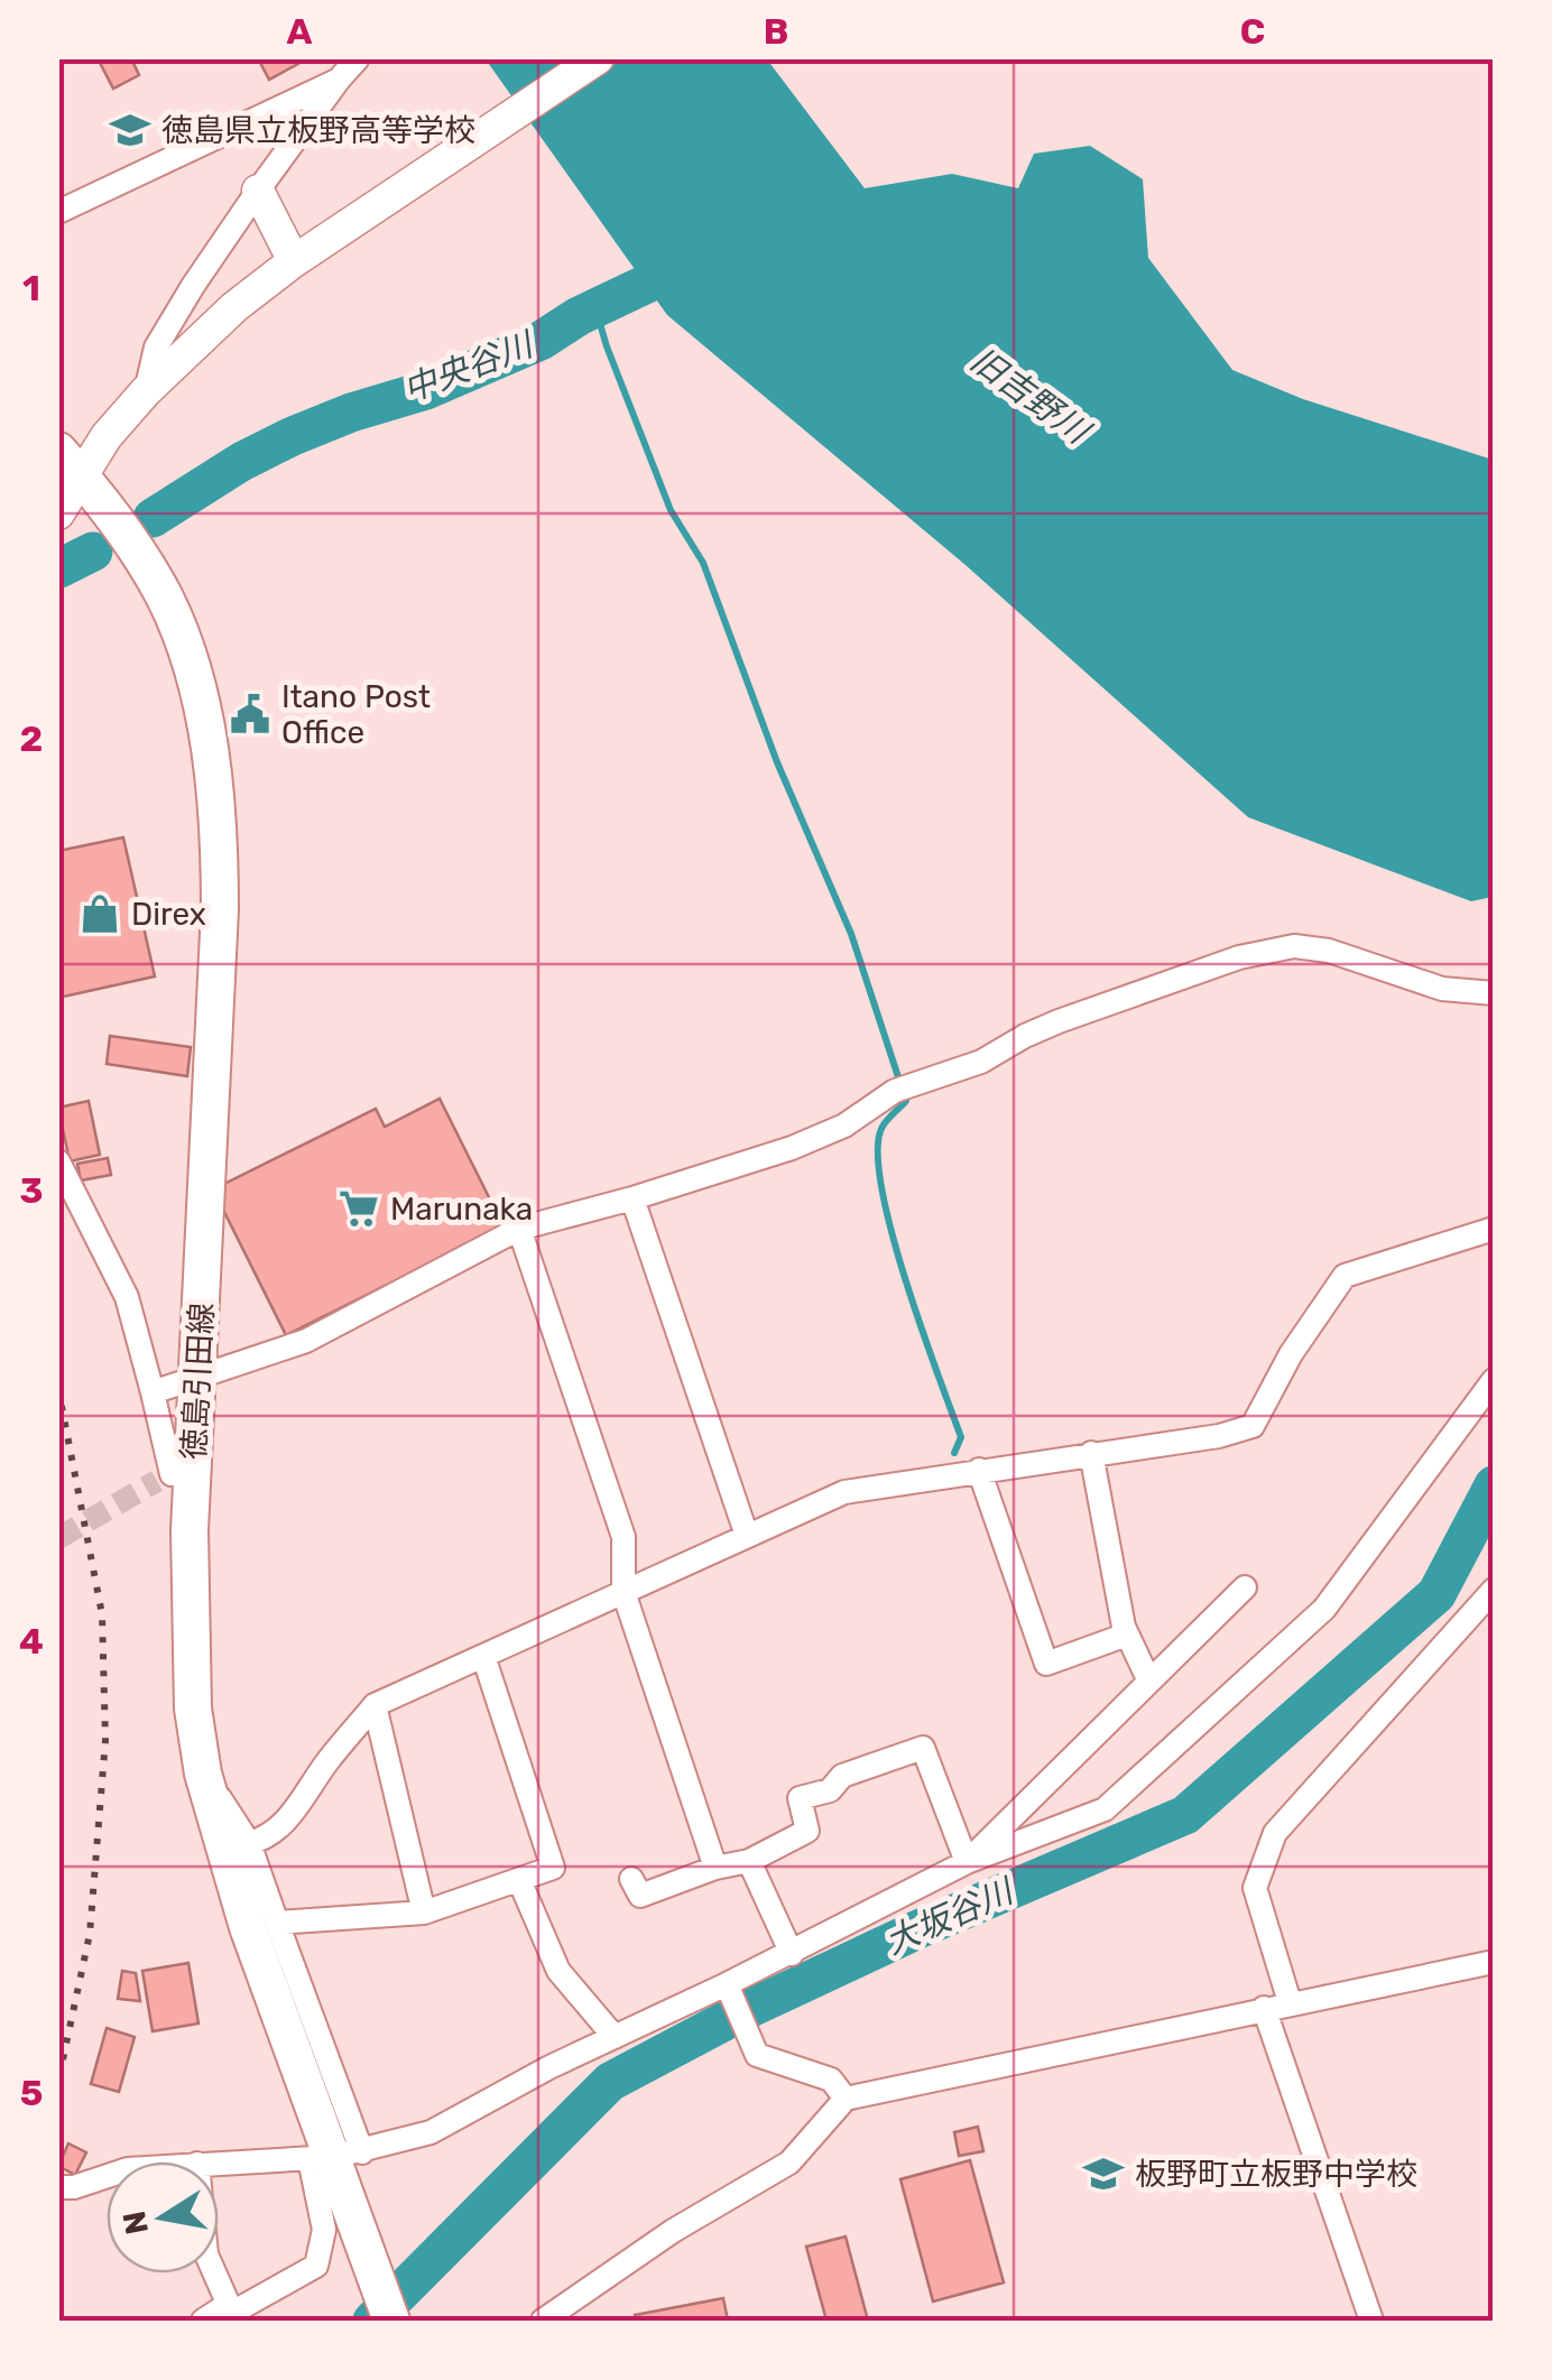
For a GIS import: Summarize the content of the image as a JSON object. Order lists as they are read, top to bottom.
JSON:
{
  "streets": {
    "main road": ["徳島引田線"]
  },
  "water": ["中央谷川", "旧吉野川", "大坂谷川"],
  "places": {
    "school or university": ["徳島県立板野高等学校", "板野町立板野中学校"],
    "public building": ["Itano Post Office"],
    "shop": ["Direx"],
    "supermarket": ["Marunaka"]
  },
  "north": "left",
  "grid": {
    "columns": ["A", "B", "C"],
    "rows": [
      "1",
      "2",
      "3",
      "4",
      "5"
    ]
  }
}
